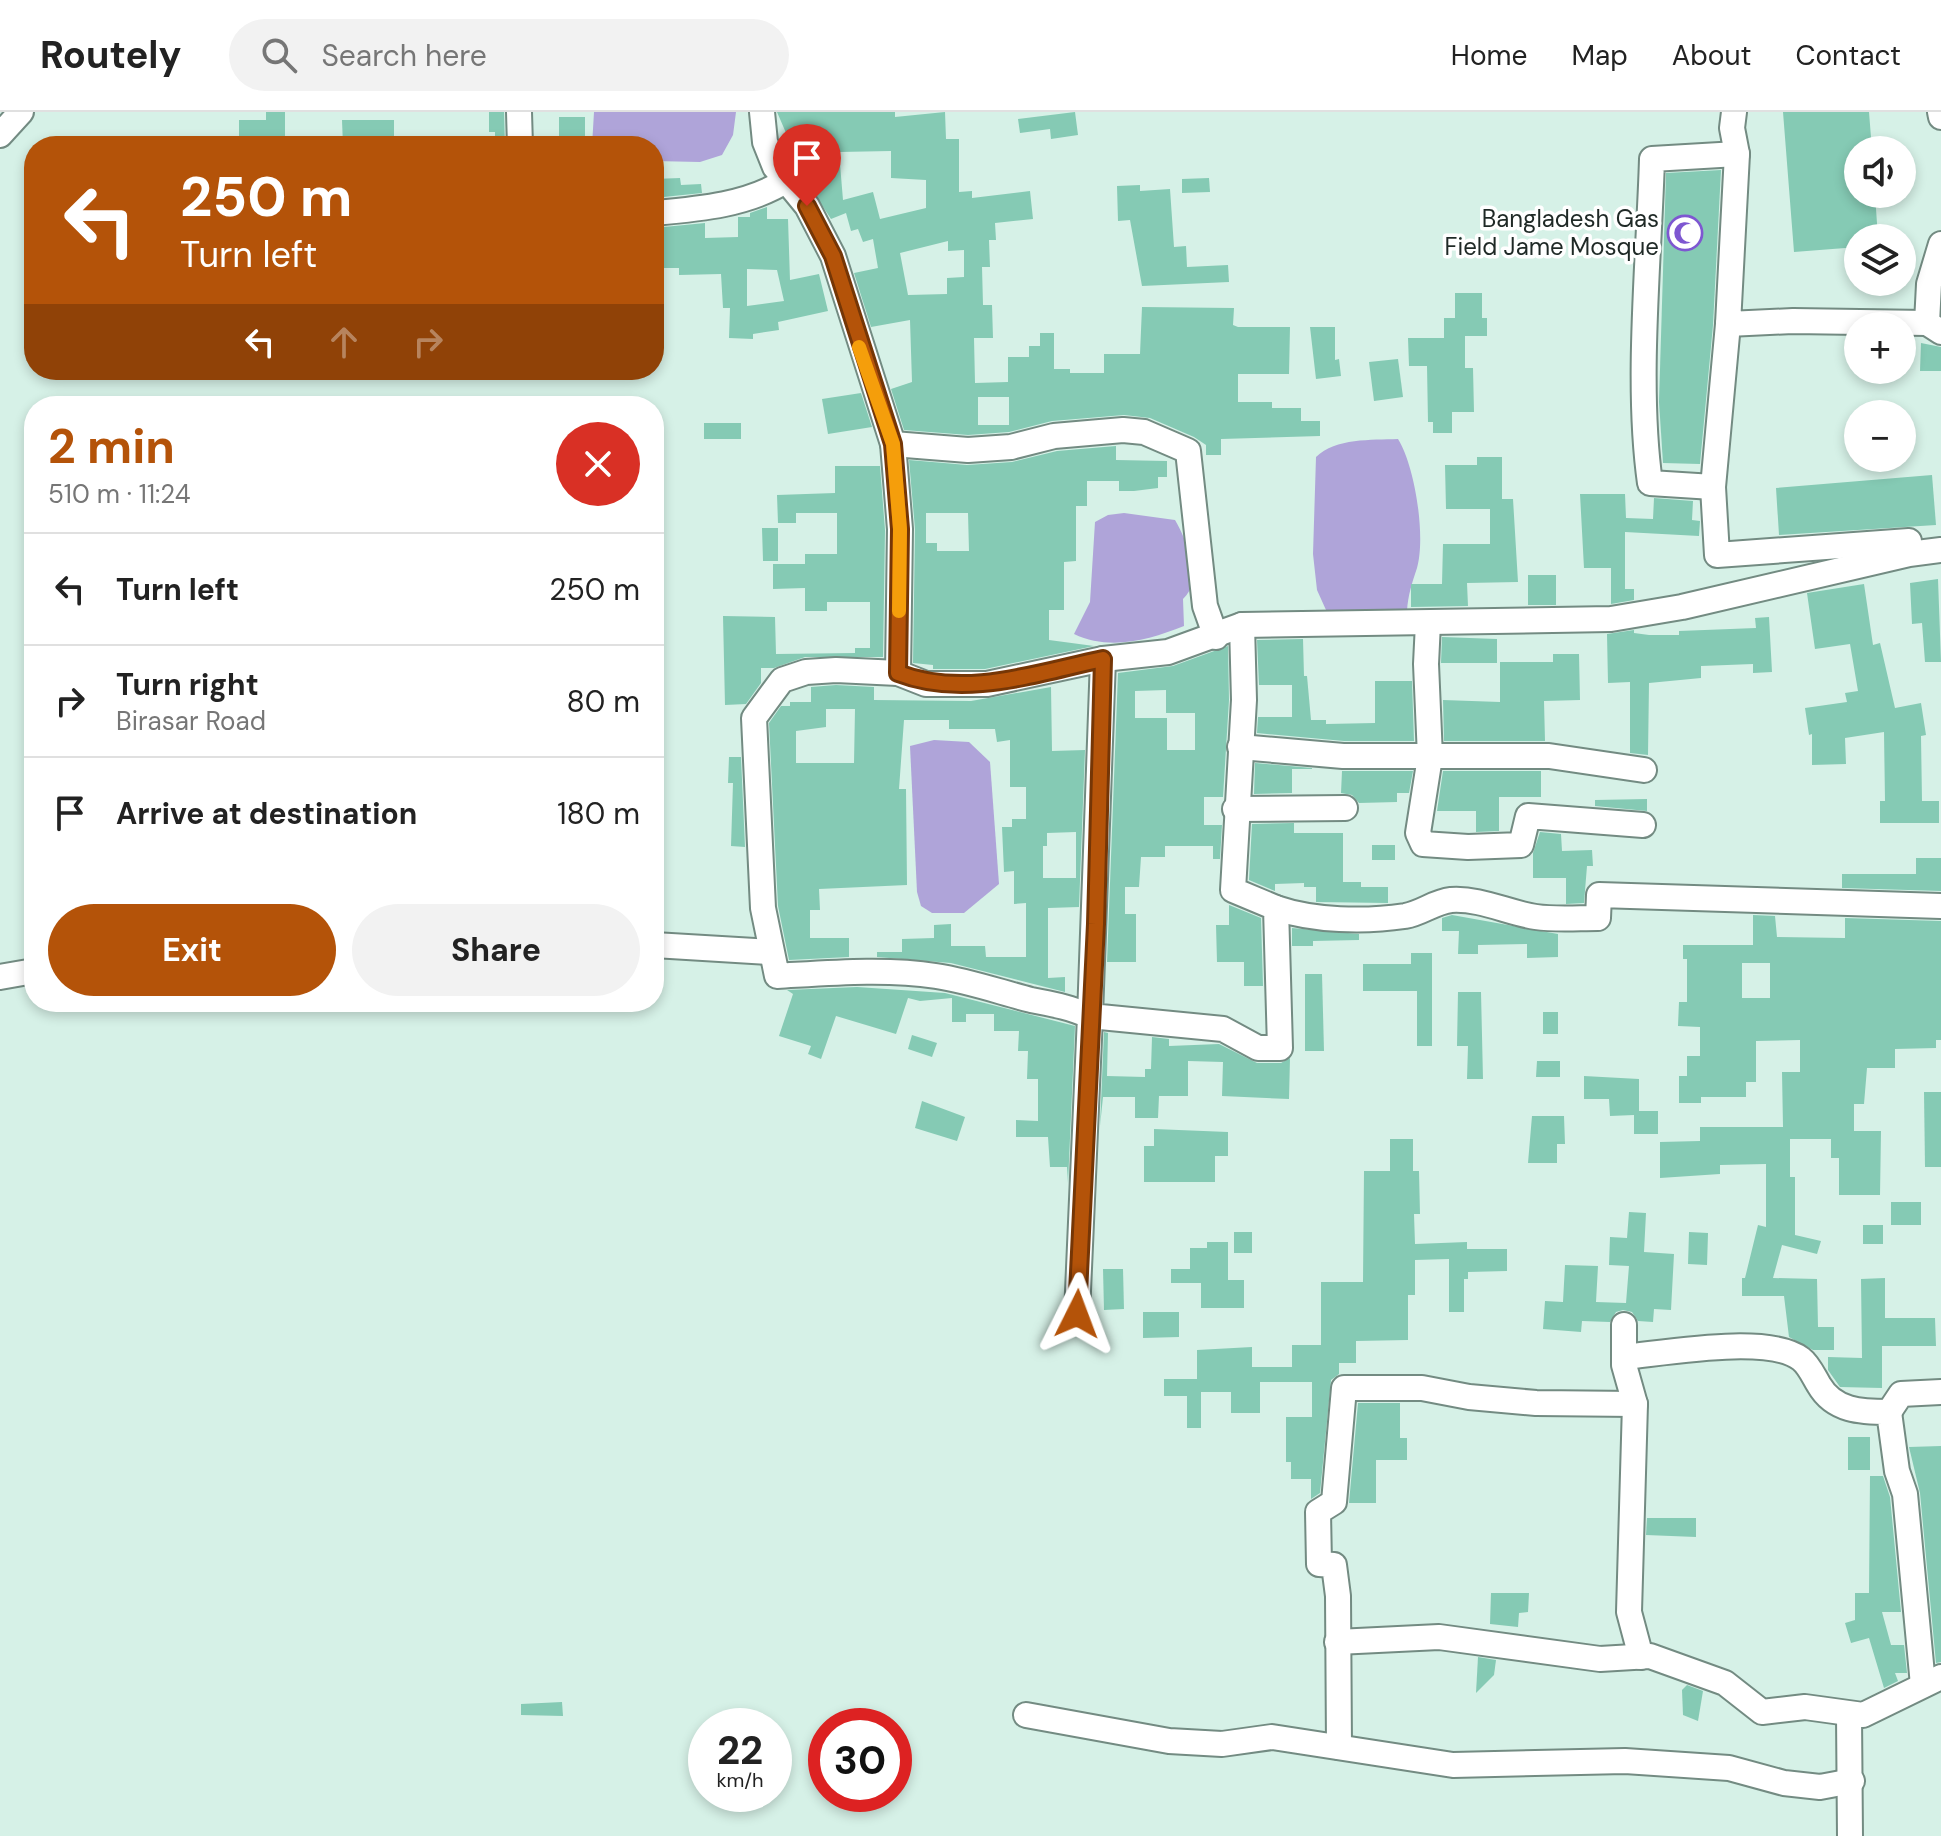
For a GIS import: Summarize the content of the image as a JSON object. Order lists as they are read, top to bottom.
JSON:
{
  "places": {
    "mosque": ["Bangladesh Gas Field Jame Mosque"]
  },
  "page": {
    "header": "Routely",
    "search": "Search here",
    "nav": [
      "Home",
      "Map",
      "About",
      "Contact"
    ],
    "map_buttons": ["+", "−"],
    "turn": ["250 m", "Turn left"],
    "heading": ["2 min", "510 m · 11:24"],
    "list": [
      {
        "name": "Turn left",
        "value": "250 m"
      },
      {
        "name": "Turn right",
        "note": "Birasar Road",
        "value": "80 m"
      },
      {
        "name": "Arrive at destination",
        "value": "180 m"
      }
    ],
    "buttons": ["Exit", "Share"],
    "speed": "22 km/h",
    "limit": "30"
  }
}
